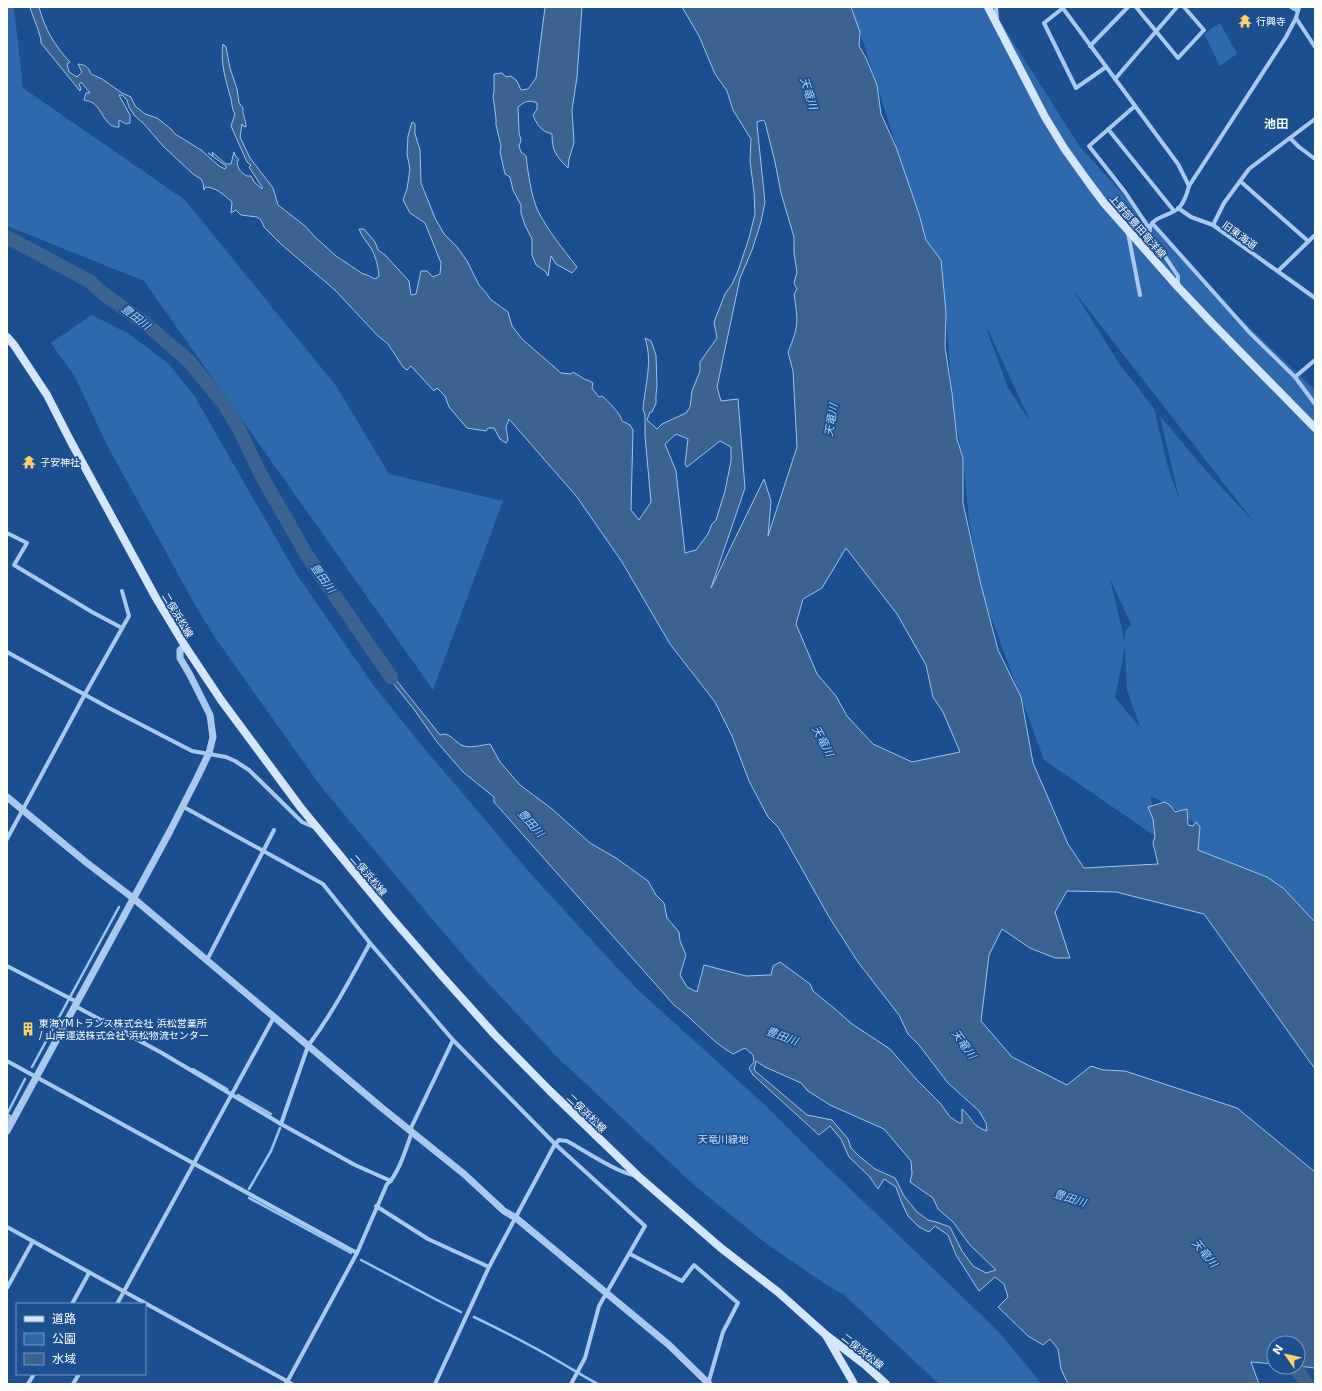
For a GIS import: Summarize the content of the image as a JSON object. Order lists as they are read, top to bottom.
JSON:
{
  "streets": {
    "main road": ["上野部豊田竜洋線", "二俣浜松線"],
    "street": ["旧東海道"]
  },
  "districts": ["池田"],
  "water": ["天竜川", "豊田川"],
  "parks": ["天竜川緑地"],
  "places": {
    "temple": ["行興寺", "子安神社"],
    "building": ["東海YMトランス株式会社 浜松営業所 / 山岸運送株式会社 浜松物流センター"]
  },
  "legend": ["道路", "公園", "水域"],
  "north": "top left"
}
